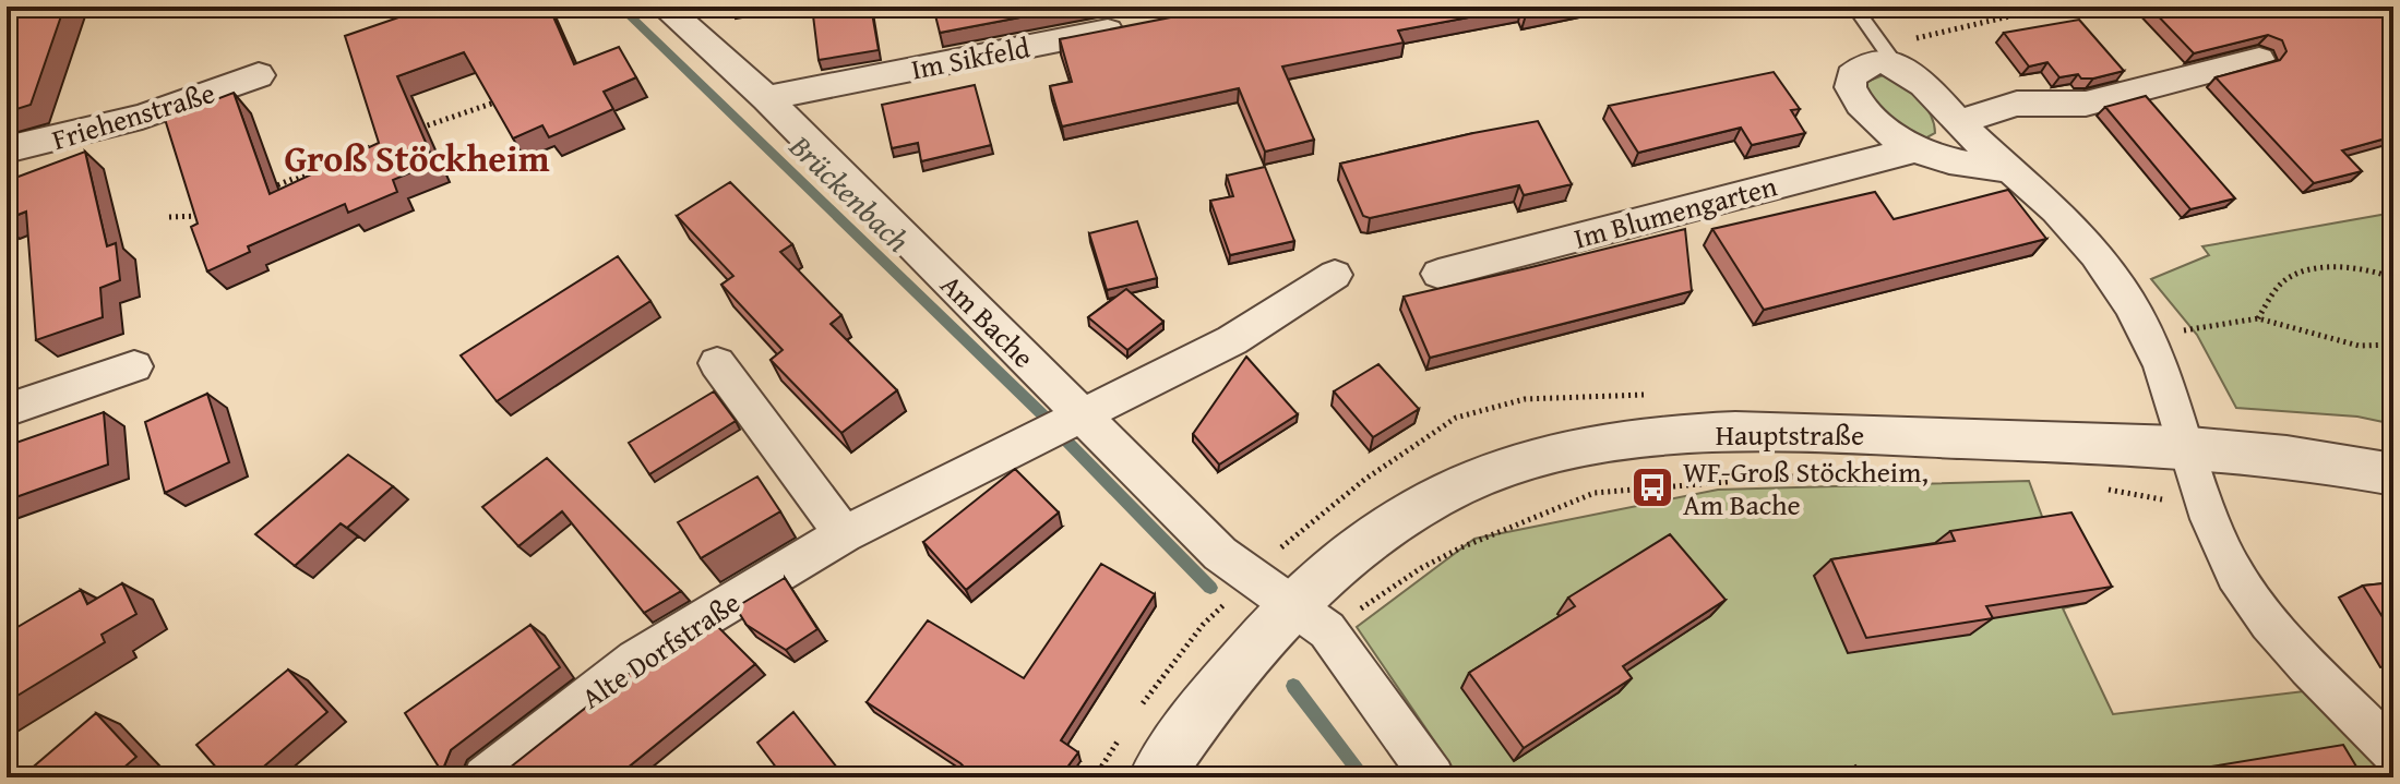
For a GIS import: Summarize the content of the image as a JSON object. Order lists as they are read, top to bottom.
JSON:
{
  "streets": {
    "street": [
      "Im Sikfeld",
      "Friehenstraße",
      "Im Blumengarten",
      "Am Bache",
      "Hauptstraße",
      "Alte Dorfstraße"
    ]
  },
  "crossings": [
    ["Im Sikfeld", "Am Bache"],
    ["Am Bache", "Hauptstraße"],
    ["Am Bache", "Alte Dorfstraße"]
  ],
  "districts": ["Groß Stöckheim"],
  "water": ["Brückenbach"],
  "places": {
    "bus stop": ["WF-Groß Stöckheim, Am Bache"]
  }
}
